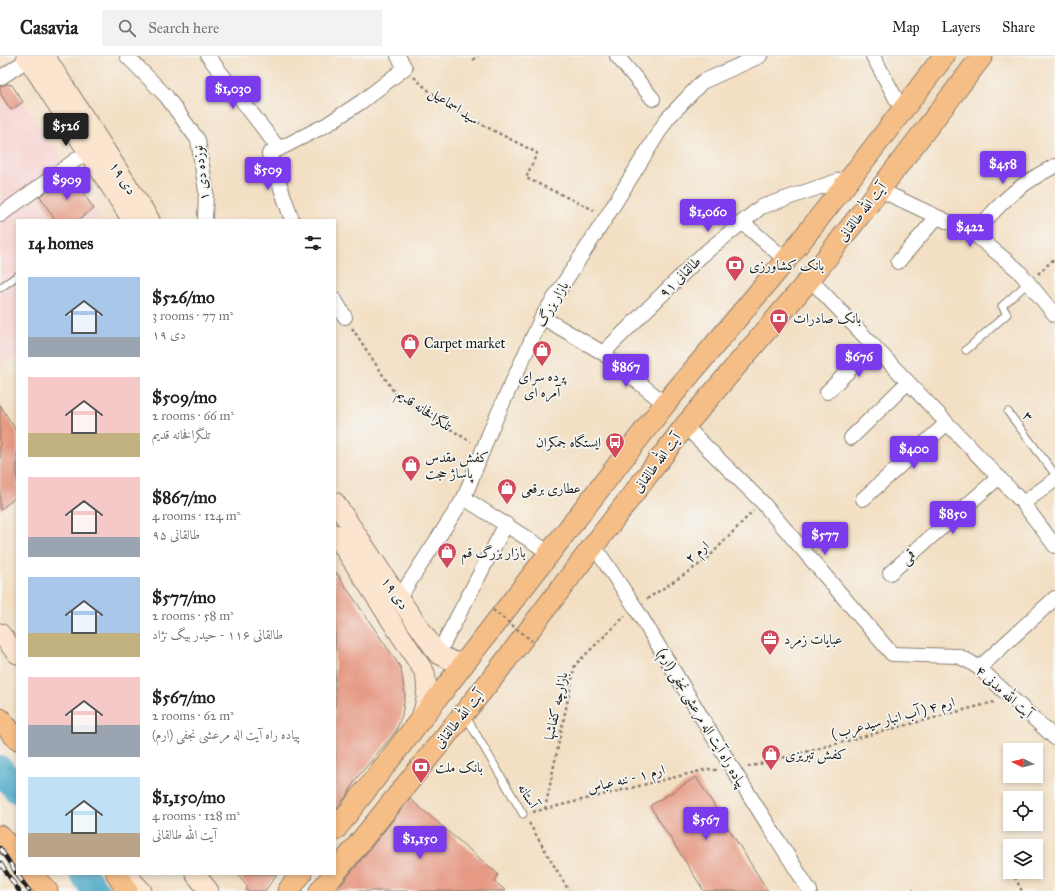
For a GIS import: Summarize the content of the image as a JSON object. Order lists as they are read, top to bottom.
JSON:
{
  "streets": {
    "main road": ["۱۹ دی", "آیت الله طالقانی"],
    "street": [
      "نوزده دی ۱",
      "طالقانی ۹۱",
      "بازار بزرگ",
      "قمی",
      "۴ آیت الله مدنی",
      "پیاده راه آیت اله مرعشی نجفی (ارم)"
    ],
    "lane": ["۳", "آستانه"],
    "path": [
      "سید اسماعیل",
      "تلگرافخانه قدیم",
      "ارم ۲",
      "بازارچه کفاشها",
      "ارم ۴ ( آب انبار سیدعرب )",
      "ارم ۱ - ننه عباس"
    ]
  },
  "crossings": [
    ["سید اسماعیل", "بازار بزرگ"],
    ["۱۹ دی", "آیت الله طالقانی"],
    ["۱۹ دی", "بازار بزرگ"],
    ["آیت الله طالقانی", "طالقانی ۹۱"],
    ["آیت الله طالقانی", "پیاده راه آیت اله مرعشی نجفی (ارم)"],
    ["آیت الله طالقانی", "آستانه"],
    ["بازار بزرگ", "تلگرافخانه قدیم"],
    ["ارم ۲", "بازارچه کفاشها"],
    ["ارم ۲", "پیاده راه آیت اله مرعشی نجفی (ارم)"],
    ["۴ آیت الله مدنی", "ارم ۴ ( آب انبار سیدعرب )"],
    ["بازارچه کفاشها", "پیاده راه آیت اله مرعشی نجفی (ارم)"],
    ["بازارچه کفاشها", "ارم ۱ - ننه عباس"],
    ["پیاده راه آیت اله مرعشی نجفی (ارم)", "ارم ۴ ( آب انبار سیدعرب )"],
    ["پیاده راه آیت اله مرعشی نجفی (ارم)", "ارم ۱ - ننه عباس"],
    ["ارم ۴ ( آب انبار سیدعرب )", "ارم ۱ - ننه عباس"],
    ["ارم ۱ - ننه عباس", "آستانه"]
  ],
  "places": {
    "bank": ["بانک کشاورزی", "بانک صادرات", "بانک ملت"],
    "shop": [
      "Carpet market",
      "پرده سرای آمره ای",
      "کفش مقدس پاساژ حجت",
      "عطاری برقعی",
      "بازار بزرگ قم",
      "کفش تبریزی"
    ],
    "bus stop": ["ایستگاه جمکران"],
    "office": ["عبایات زمرد"]
  },
  "north": "left",
  "page": {
    "header": "Casavia",
    "search": "Search here",
    "nav": ["Map", "Layers", "Share"],
    "price": [
      "$1,030",
      "$526",
      "$458",
      "$509",
      "$909",
      "$1,060",
      "$422",
      "$676",
      "$867",
      "$400",
      "$850",
      "$577",
      "$567",
      "$1,150"
    ],
    "heading": "14 homes",
    "list": [
      {
        "name": "$526/mo",
        "note": "3 rooms · 77 m² · ۱۹ دی"
      },
      {
        "name": "$509/mo",
        "note": "2 rooms · 66 m² · تلگرافخانه قدیم"
      },
      {
        "name": "$867/mo",
        "note": "4 rooms · 124 m² · طالقانی ۹۵"
      },
      {
        "name": "$577/mo",
        "note": "2 rooms · 58 m² · طالقانی ۱۱۶ - حیدر بیگ نژاد"
      },
      {
        "name": "$567/mo",
        "note": "2 rooms · 62 m² · پیاده راه آیت اله مرعشی نجفی (ارم)"
      },
      {
        "name": "$1,150/mo",
        "note": "4 rooms · 128 m² · آیت الله طالقانی"
      }
    ]
  }
}
